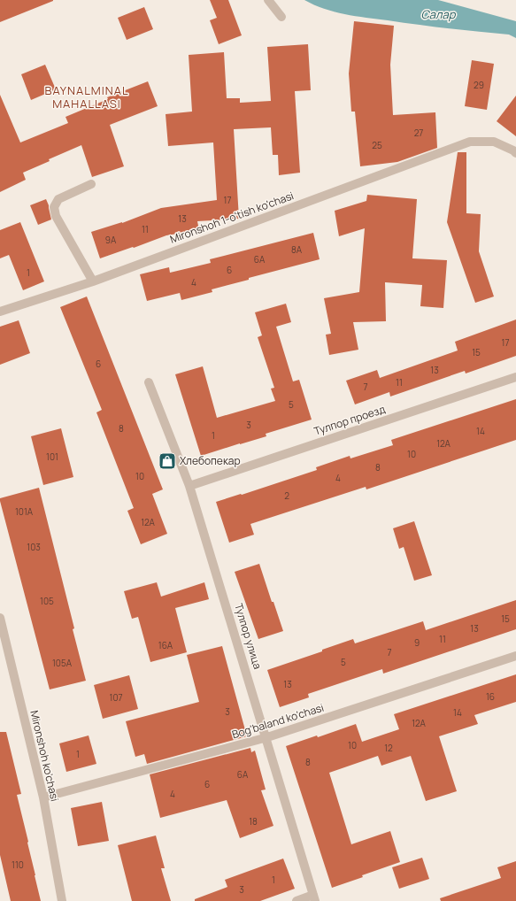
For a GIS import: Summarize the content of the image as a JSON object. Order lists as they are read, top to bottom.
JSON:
{
  "streets": {
    "street": [
      "Mironshoh 1-o'tish ko'chasi",
      "Тулпор проезд",
      "Тулпор улица",
      "Bog'baland ko'chasi",
      "Mironshoh ko'chasi"
    ]
  },
  "crossings": [
    ["Тулпор проезд", "Тулпор улица"],
    ["Тулпор улица", "Bog'baland ko'chasi"],
    ["Bog'baland ko'chasi", "Mironshoh ko'chasi"]
  ],
  "districts": ["BAYNALMINAL MAHALLASI"],
  "water": ["Салар"],
  "places": {
    "shop": ["Хлебопекар"]
  },
  "house_numbers": [
    "29",
    "27",
    "25",
    "17",
    "13",
    "11",
    "9A",
    "8A",
    "6A",
    "6",
    "1",
    "4",
    "17",
    "15",
    "6",
    "13",
    "11",
    "7",
    "5",
    "3",
    "8",
    "14",
    "1",
    "12A",
    "10",
    "101",
    "8",
    "10",
    "4",
    "2",
    "101A",
    "12A",
    "103",
    "105",
    "15",
    "13",
    "11",
    "9",
    "16A",
    "7",
    "5",
    "105A",
    "13",
    "16",
    "107",
    "3",
    "14",
    "12A",
    "10",
    "12",
    "1",
    "8",
    "6A",
    "6",
    "4",
    "18",
    "110",
    "1",
    "3"
  ]
}
